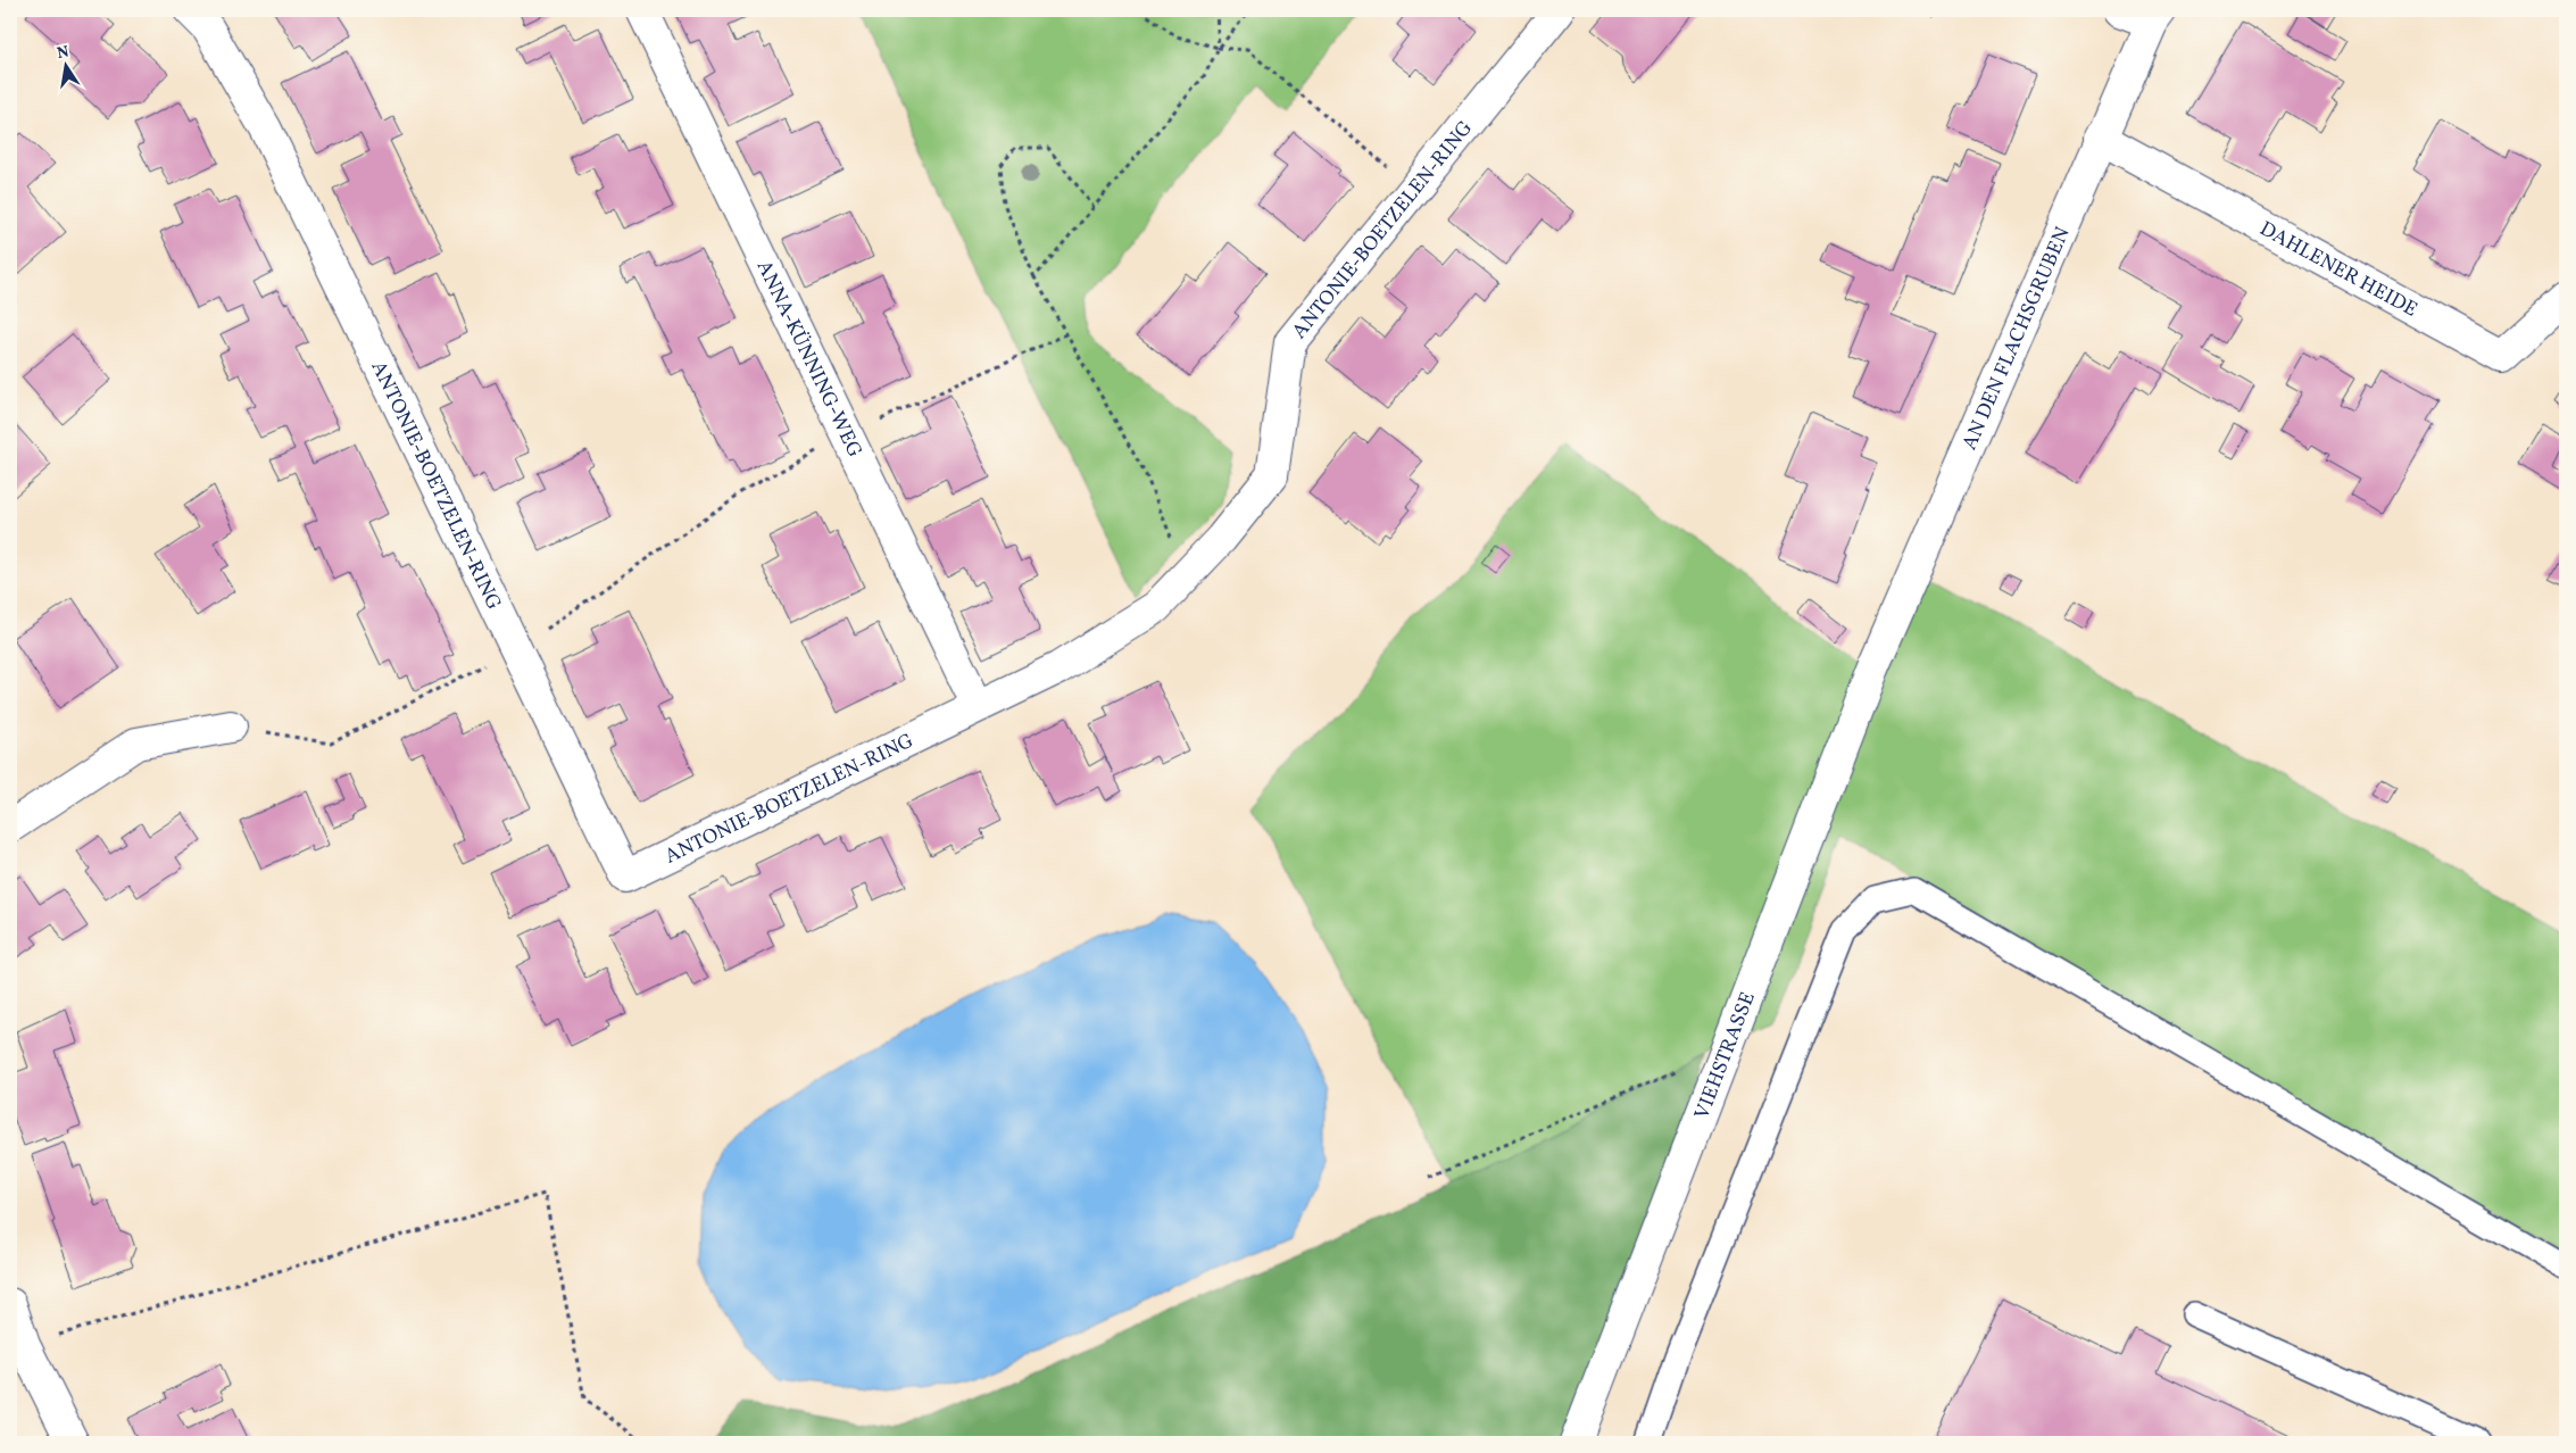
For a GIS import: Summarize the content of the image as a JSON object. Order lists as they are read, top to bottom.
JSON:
{
  "streets": {
    "street": [
      "ANTONIE-BOETZELEN-RING",
      "DAHLENER HEIDE",
      "AN DEN FLACHSGRUBEN",
      "ANNA-KÜNNING-WEG",
      "VIEHSTRASSE"
    ]
  },
  "crossings": [
    ["ANTONIE-BOETZELEN-RING", "ANNA-KÜNNING-WEG"],
    ["DAHLENER HEIDE", "AN DEN FLACHSGRUBEN"],
    ["AN DEN FLACHSGRUBEN", "VIEHSTRASSE"]
  ],
  "north": "top"
}
